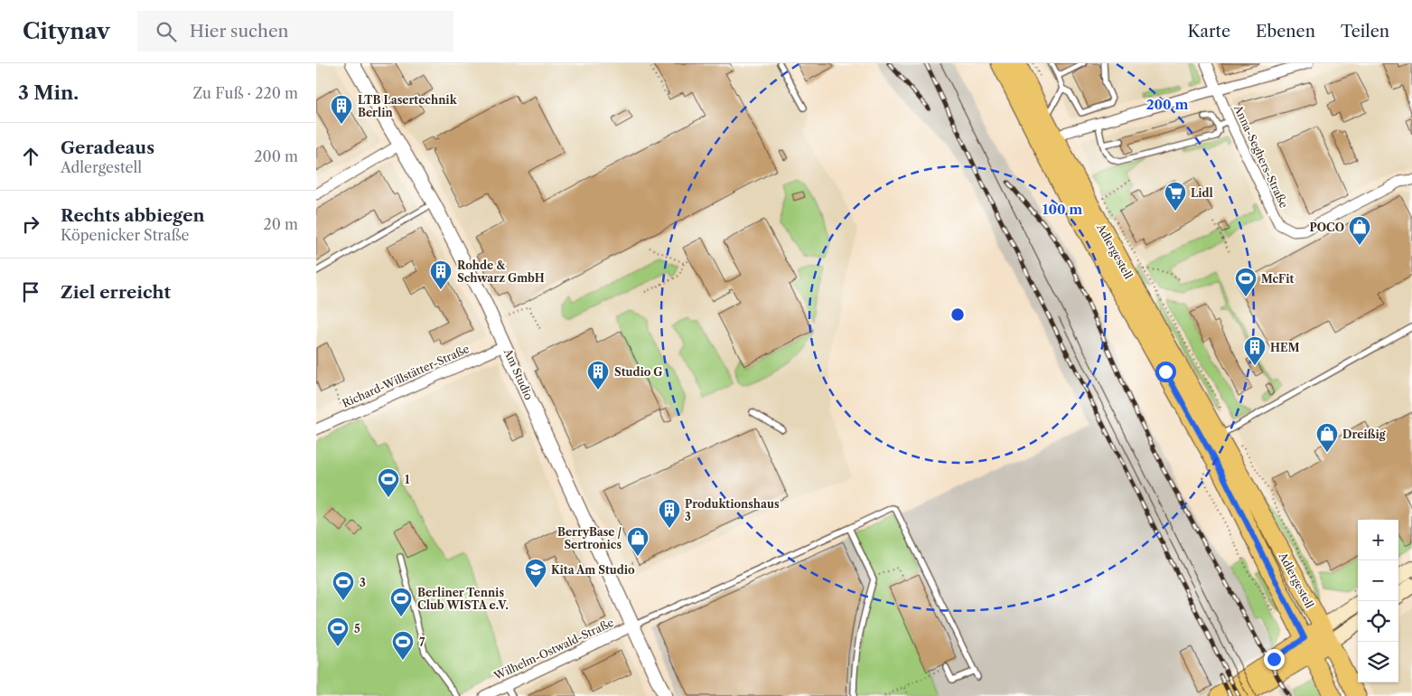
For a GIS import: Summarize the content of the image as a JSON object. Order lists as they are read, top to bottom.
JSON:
{
  "streets": {
    "main road": ["Adlergestell"],
    "street": [
      "Anna-Seghers-Straße",
      "Am Studio",
      "Richard-Willstätter-Straße",
      "Wilhelm-Ostwald-Straße"
    ]
  },
  "crossings": [
    ["Am Studio", "Richard-Willstätter-Straße"],
    ["Am Studio", "Wilhelm-Ostwald-Straße"]
  ],
  "places": {
    "building": [
      "LTB Lasertechnik Berlin",
      "Rohde & Schwarz GmbH",
      "HEM",
      "Studio G",
      "Produktionshaus 3"
    ],
    "supermarket": ["Lidl"],
    "shop": ["POCO", "Dreißig", "BerryBase / Sertronics"],
    "sports": [
      "McFit",
      "1",
      "3",
      "Berliner Tennis Club WISTA e.V.",
      "5",
      "7"
    ],
    "school or university": ["Kita Am Studio"]
  },
  "page": {
    "header": "Citynav",
    "search": "Hier suchen",
    "nav": ["Karte", "Ebenen", "Teilen"],
    "heading": ["3 Min.", "Zu Fuß · 220 m"],
    "list": [
      ["Geradeaus", "Adlergestell", "200 m"],
      ["Rechts abbiegen", "Köpenicker Straße", "20 m"],
      "Ziel erreicht"
    ],
    "map_buttons": ["+", "−"]
  },
  "rings": ["200 m", "100 m"]
}
